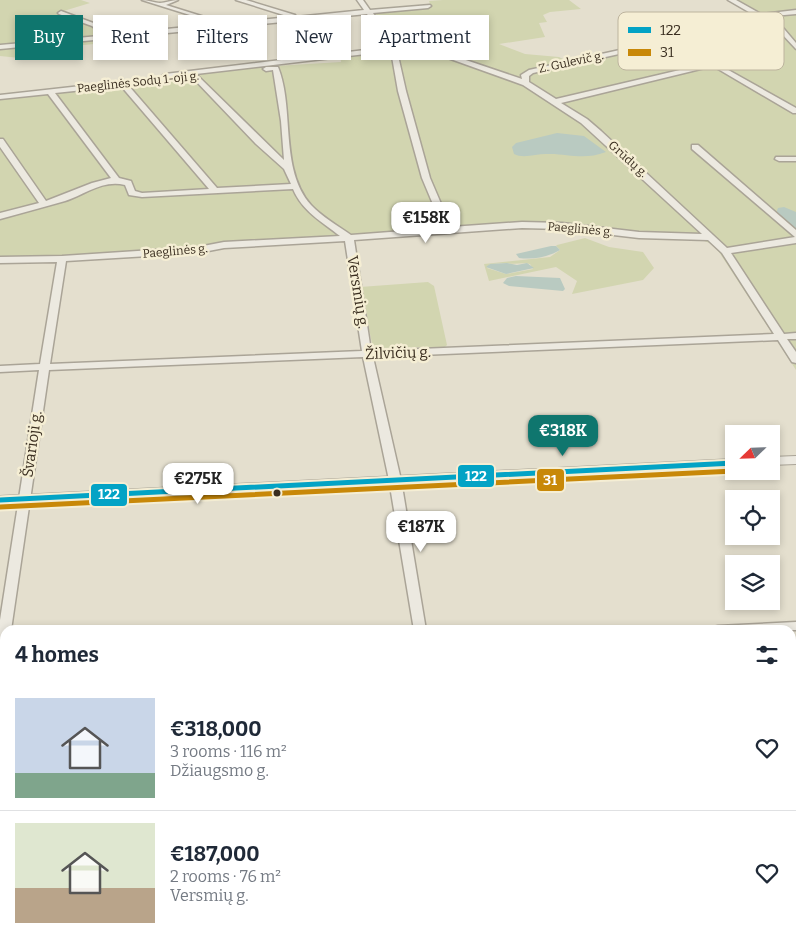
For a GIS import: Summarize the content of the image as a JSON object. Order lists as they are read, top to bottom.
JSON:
{
  "streets": {
    "street": [
      "Z. Gulevič g.",
      "Paeglinės Sodų 1-oji g.",
      "Grūdų g.",
      "Paeglinės g.",
      "Versmių g.",
      "Žilvičių g.",
      "Švarioji g."
    ]
  },
  "crossings": [
    ["Z. Gulevič g.", "Grūdų g."],
    ["Grūdų g.", "Paeglinės g."],
    ["Grūdų g.", "Žilvičių g."],
    ["Paeglinės g.", "Versmių g."],
    ["Paeglinės g.", "Švarioji g."],
    ["Versmių g.", "Žilvičių g."],
    ["Žilvičių g.", "Švarioji g."]
  ],
  "lines": ["transit line 122", "transit line 31"],
  "legend": ["122", "31"],
  "north": "bottom left",
  "page": {
    "chip": [
      "Buy",
      "Rent",
      "Filters",
      "New",
      "Apartment"
    ],
    "price": [
      "€158K",
      "€318K",
      "€275K",
      "€187K"
    ],
    "heading": "4 homes",
    "list": [
      {
        "name": "€318,000",
        "note": "3 rooms · 116 m² · Džiaugsmo g."
      },
      {
        "name": "€187,000",
        "note": "2 rooms · 76 m² · Versmių g."
      }
    ]
  }
}
